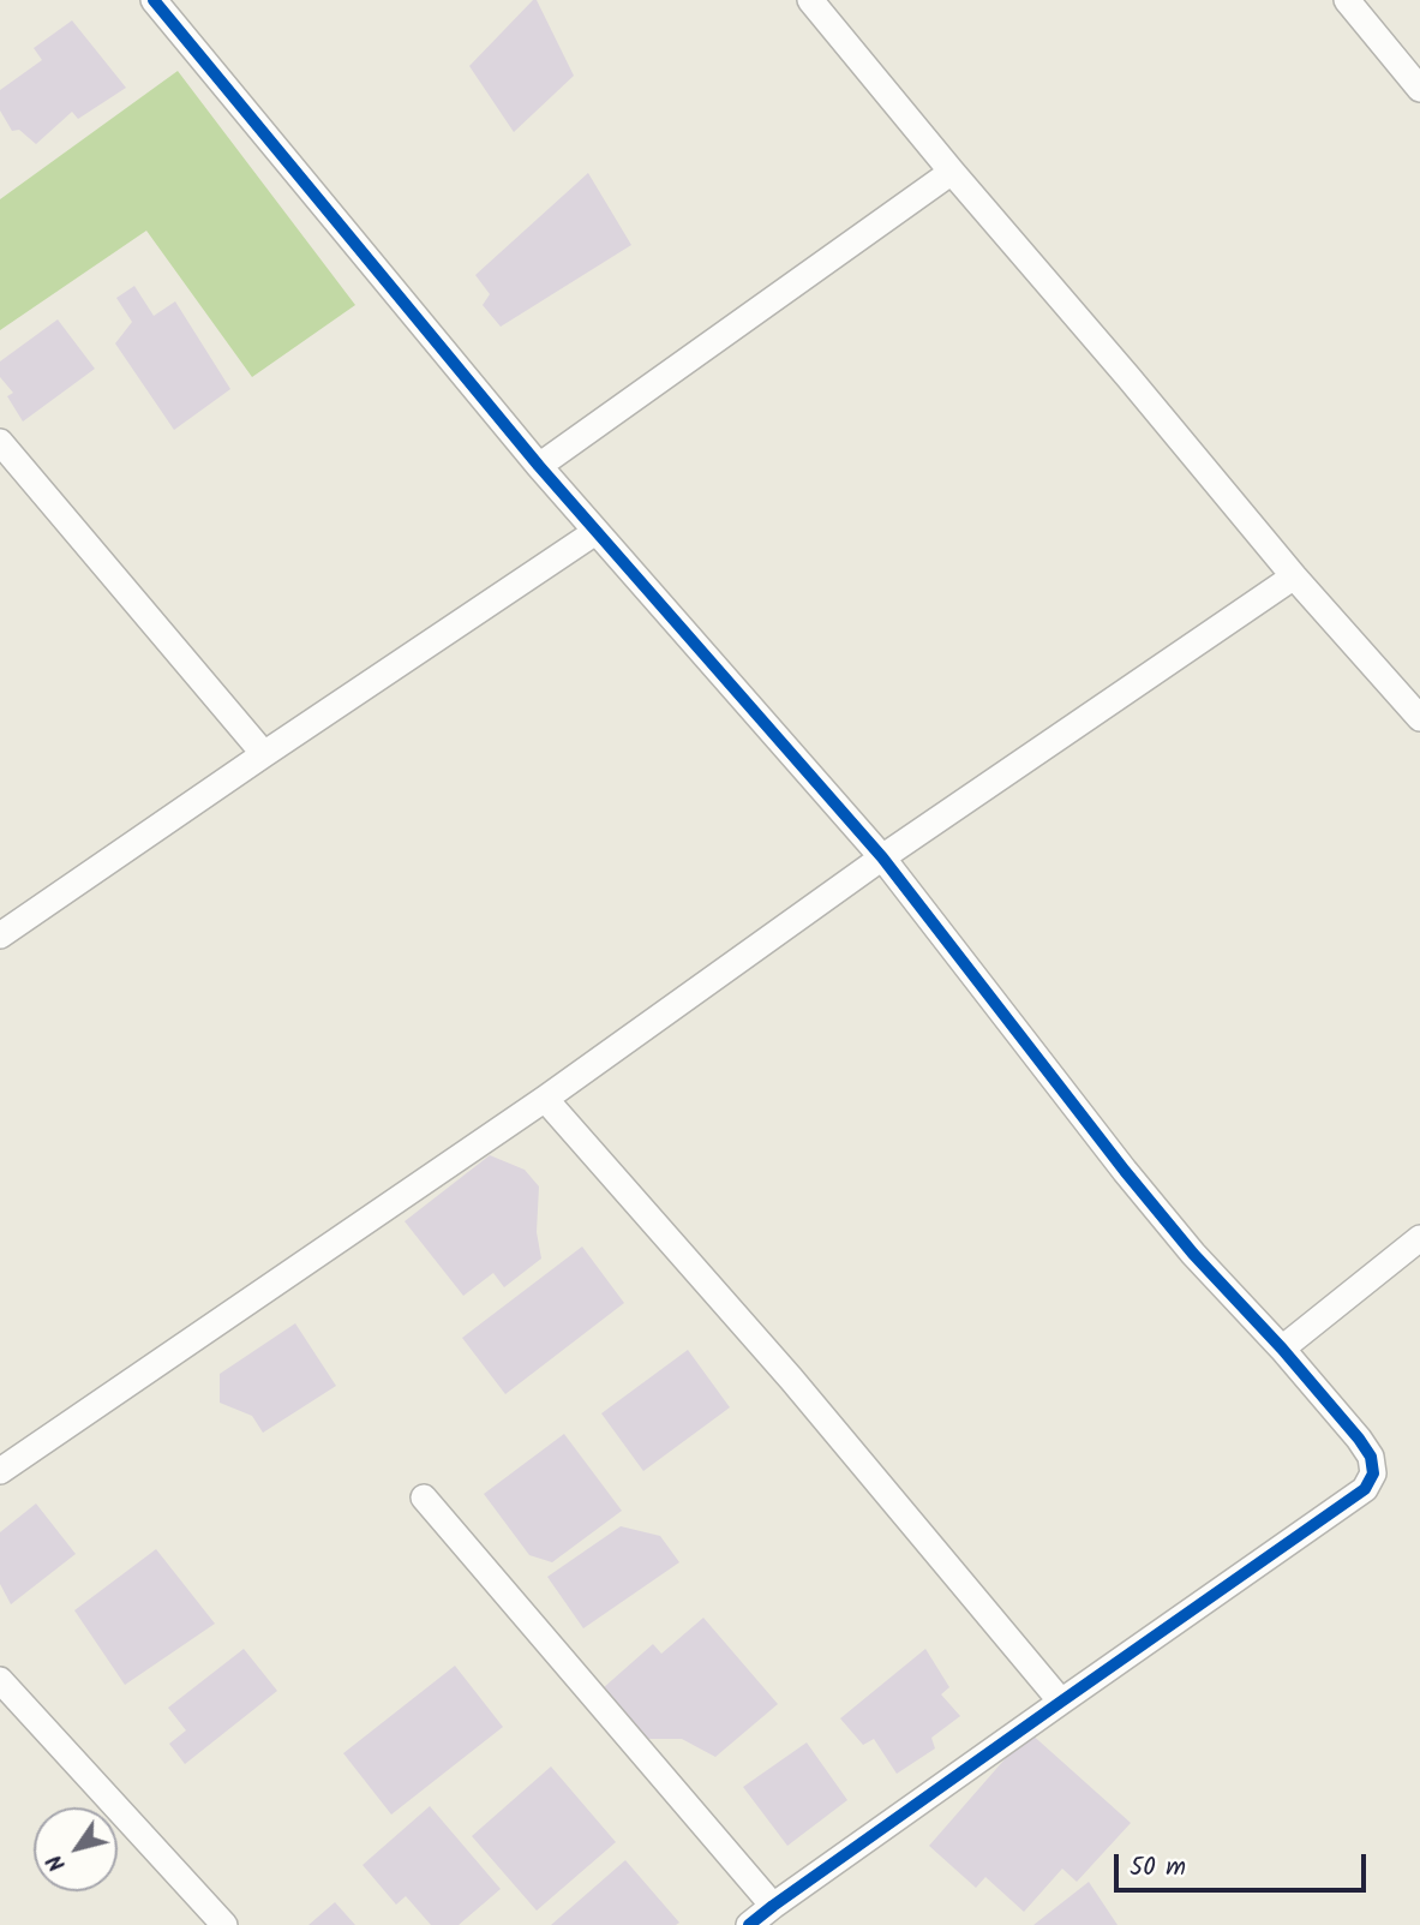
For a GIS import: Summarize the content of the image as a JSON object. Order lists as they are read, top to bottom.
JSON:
{
  "scale_bar": "50 m",
  "north": "bottom left"
}
